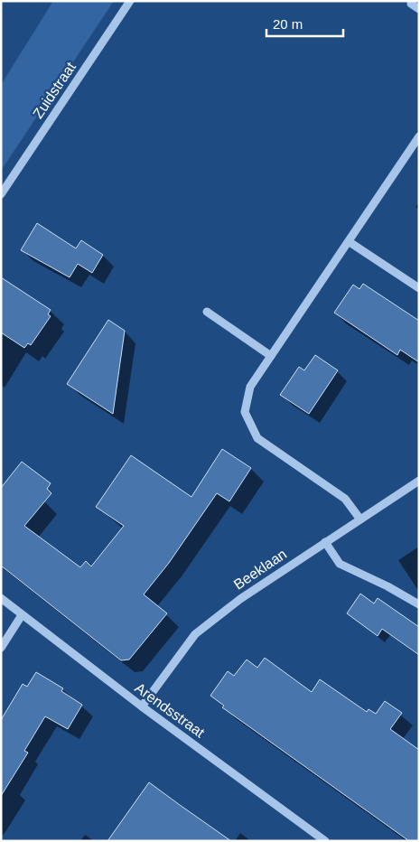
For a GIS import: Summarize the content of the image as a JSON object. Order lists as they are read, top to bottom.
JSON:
{
  "streets": {
    "street": ["Zuidstraat", "Beeklaan", "Arendsstraat"]
  },
  "crossings": [
    ["Beeklaan", "Arendsstraat"]
  ],
  "scale_bar": "20 m"
}
